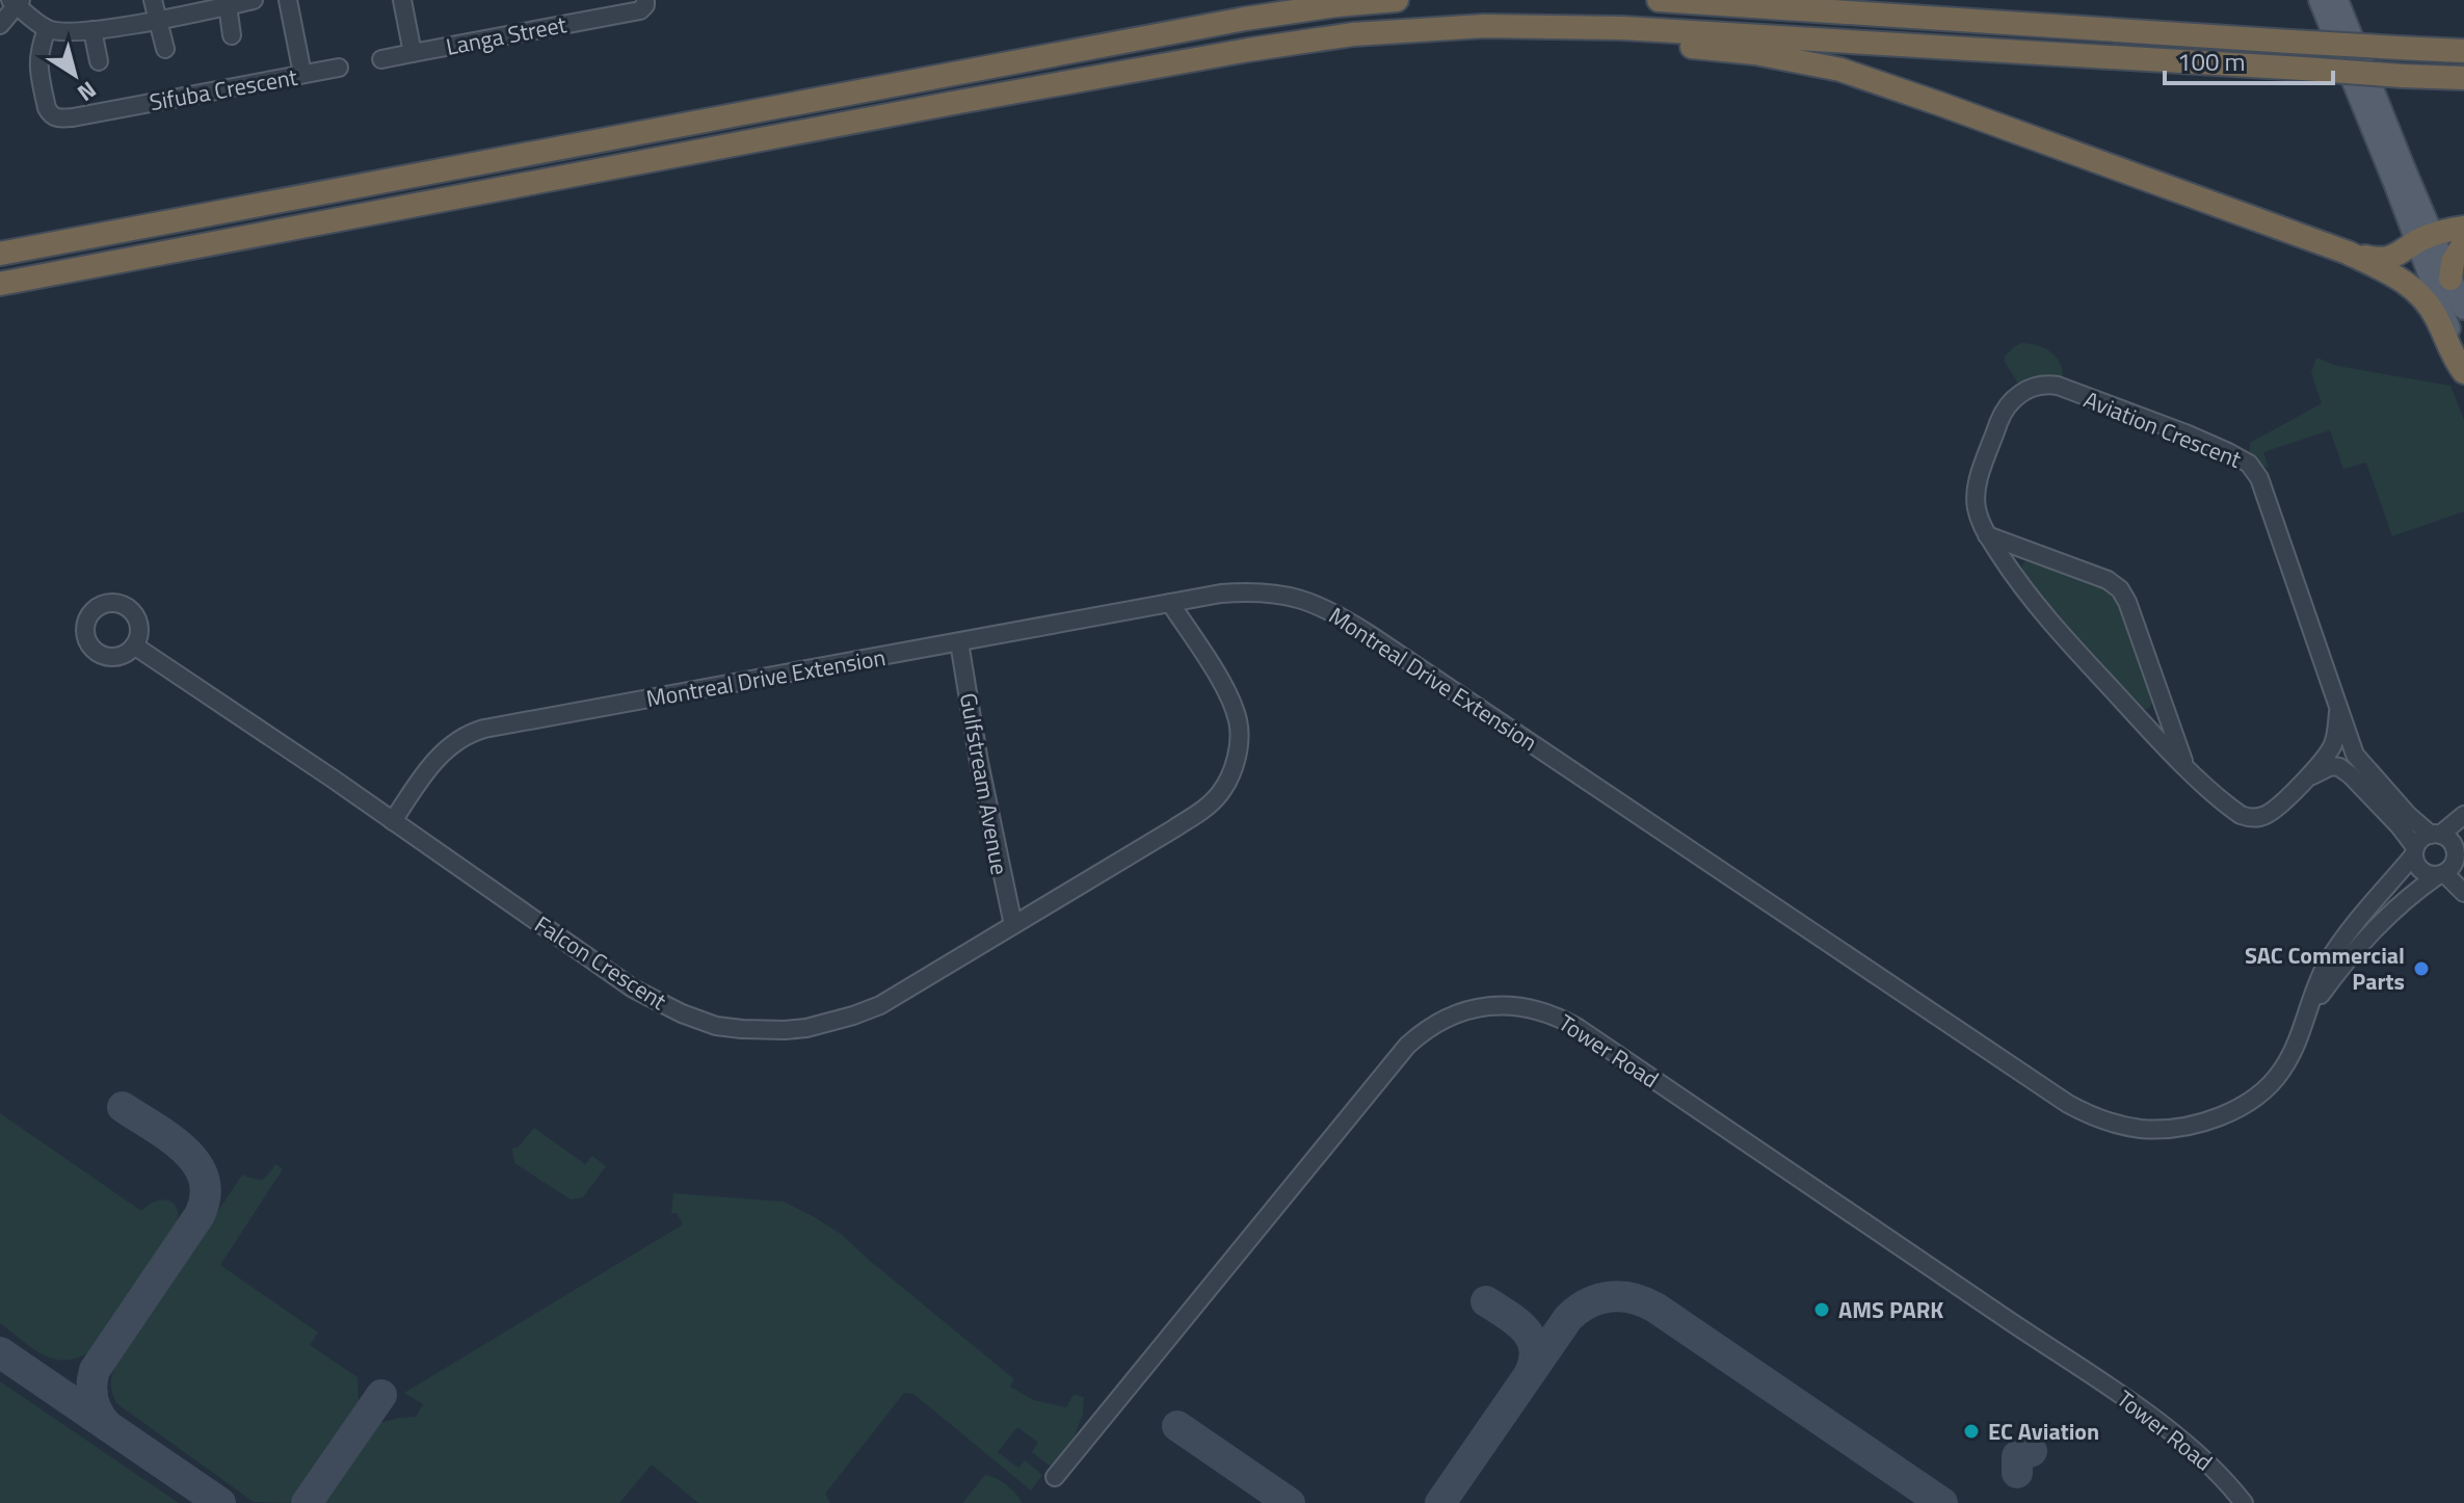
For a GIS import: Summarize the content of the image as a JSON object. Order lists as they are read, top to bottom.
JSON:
{
  "streets": {
    "street": [
      "Langa Street",
      "Sifuba Crescent",
      "Aviation Crescent",
      "Montreal Drive Extension",
      "Gulfstream Avenue",
      "Falcon Crescent",
      "Tower Road"
    ]
  },
  "crossings": [
    ["Aviation Crescent", "Montreal Drive Extension"],
    ["Montreal Drive Extension", "Gulfstream Avenue"],
    ["Montreal Drive Extension", "Falcon Crescent"],
    ["Gulfstream Avenue", "Falcon Crescent"]
  ],
  "places": ["SAC Commercial Parts", "AMS PARK", "EC Aviation"],
  "scale_bar": "100 m",
  "north": "bottom right"
}
